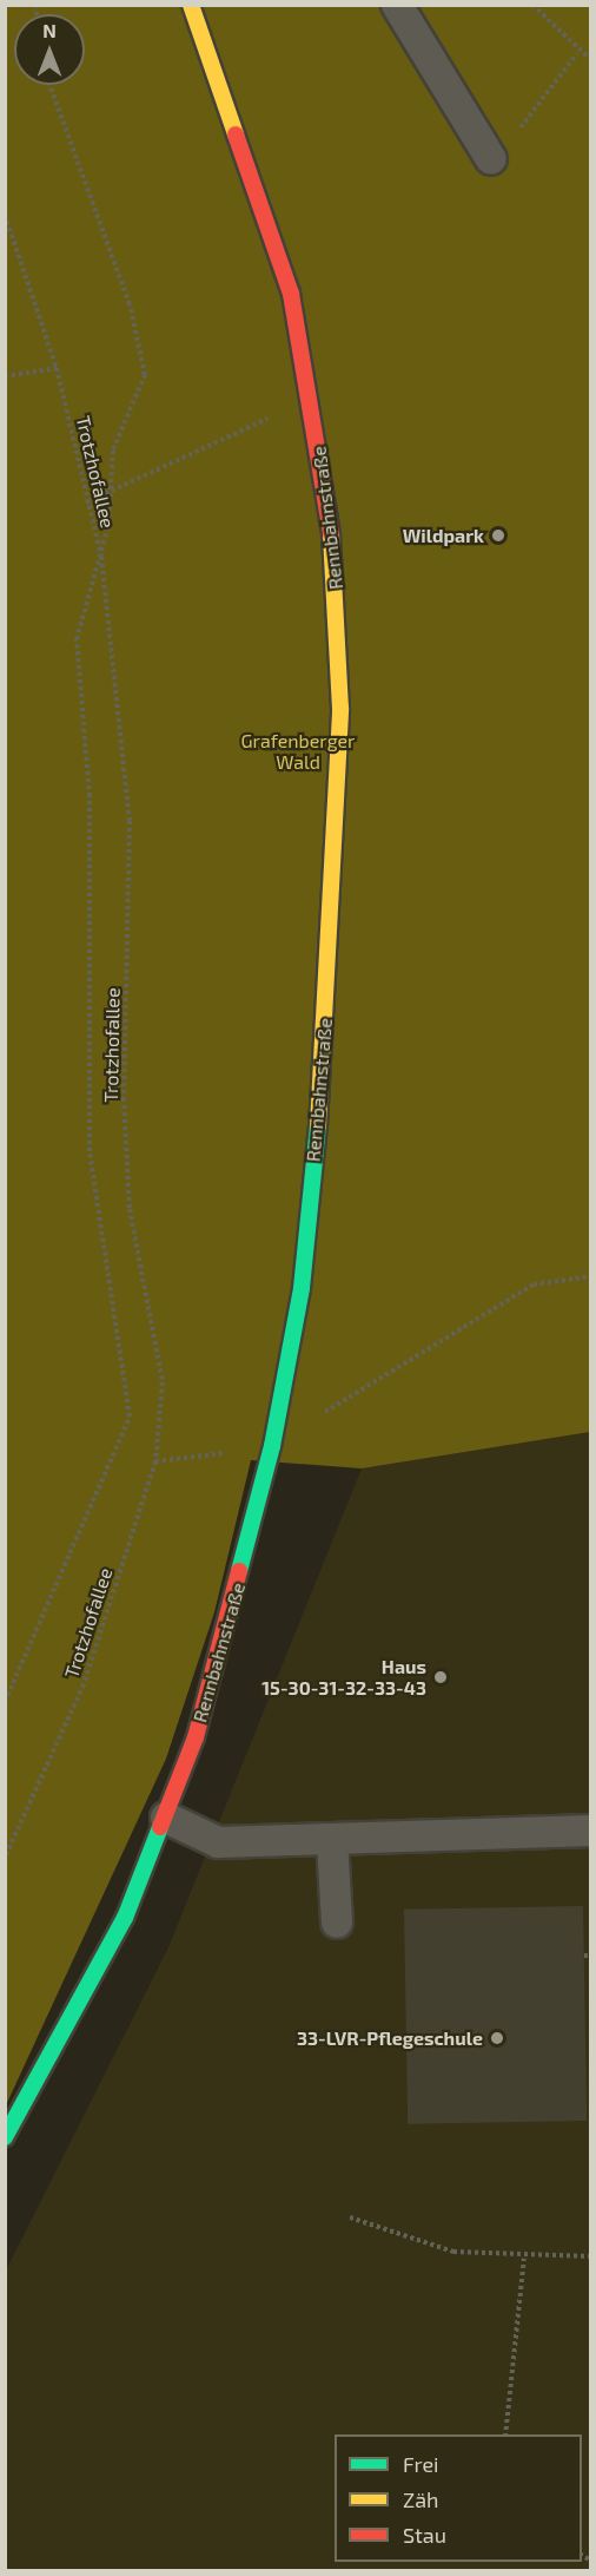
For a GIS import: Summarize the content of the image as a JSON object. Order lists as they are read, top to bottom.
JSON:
{
  "streets": {
    "street": ["Rennbahnstraße"],
    "path": ["Trotzhofallee"]
  },
  "parks": ["Grafenberger Wald"],
  "places": ["Wildpark", "Haus 15-30-31-32-33-43", "33-LVR-Pflegeschule"],
  "legend": ["Frei", "Zäh", "Stau"],
  "north": "top"
}
